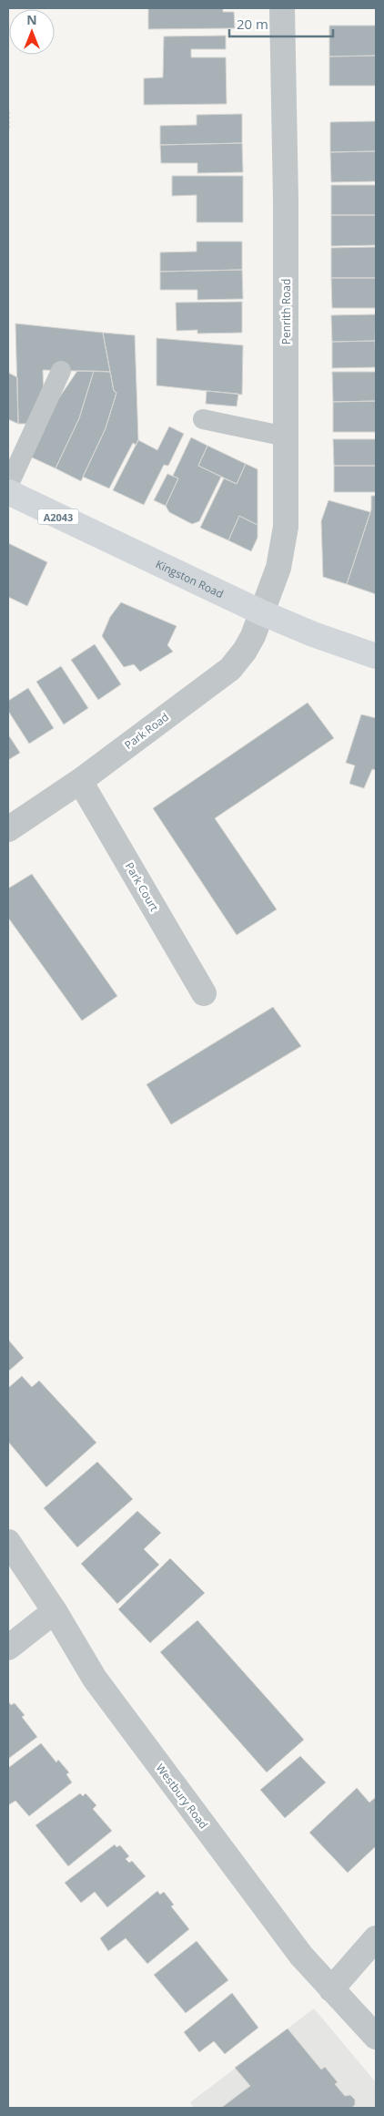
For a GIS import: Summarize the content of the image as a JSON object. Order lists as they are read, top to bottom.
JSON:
{
  "streets": {
    "main road": ["A2043", "Kingston Road"],
    "street": [
      "Penrith Road",
      "Park Road",
      "Park Court",
      "Westbury Road"
    ]
  },
  "crossings": [
    ["Penrith Road", "Kingston Road"],
    ["Penrith Road", "Park Road"],
    ["Kingston Road", "Park Road"],
    ["Park Road", "Park Court"]
  ],
  "scale_bar": "20 m",
  "north": "top"
}
